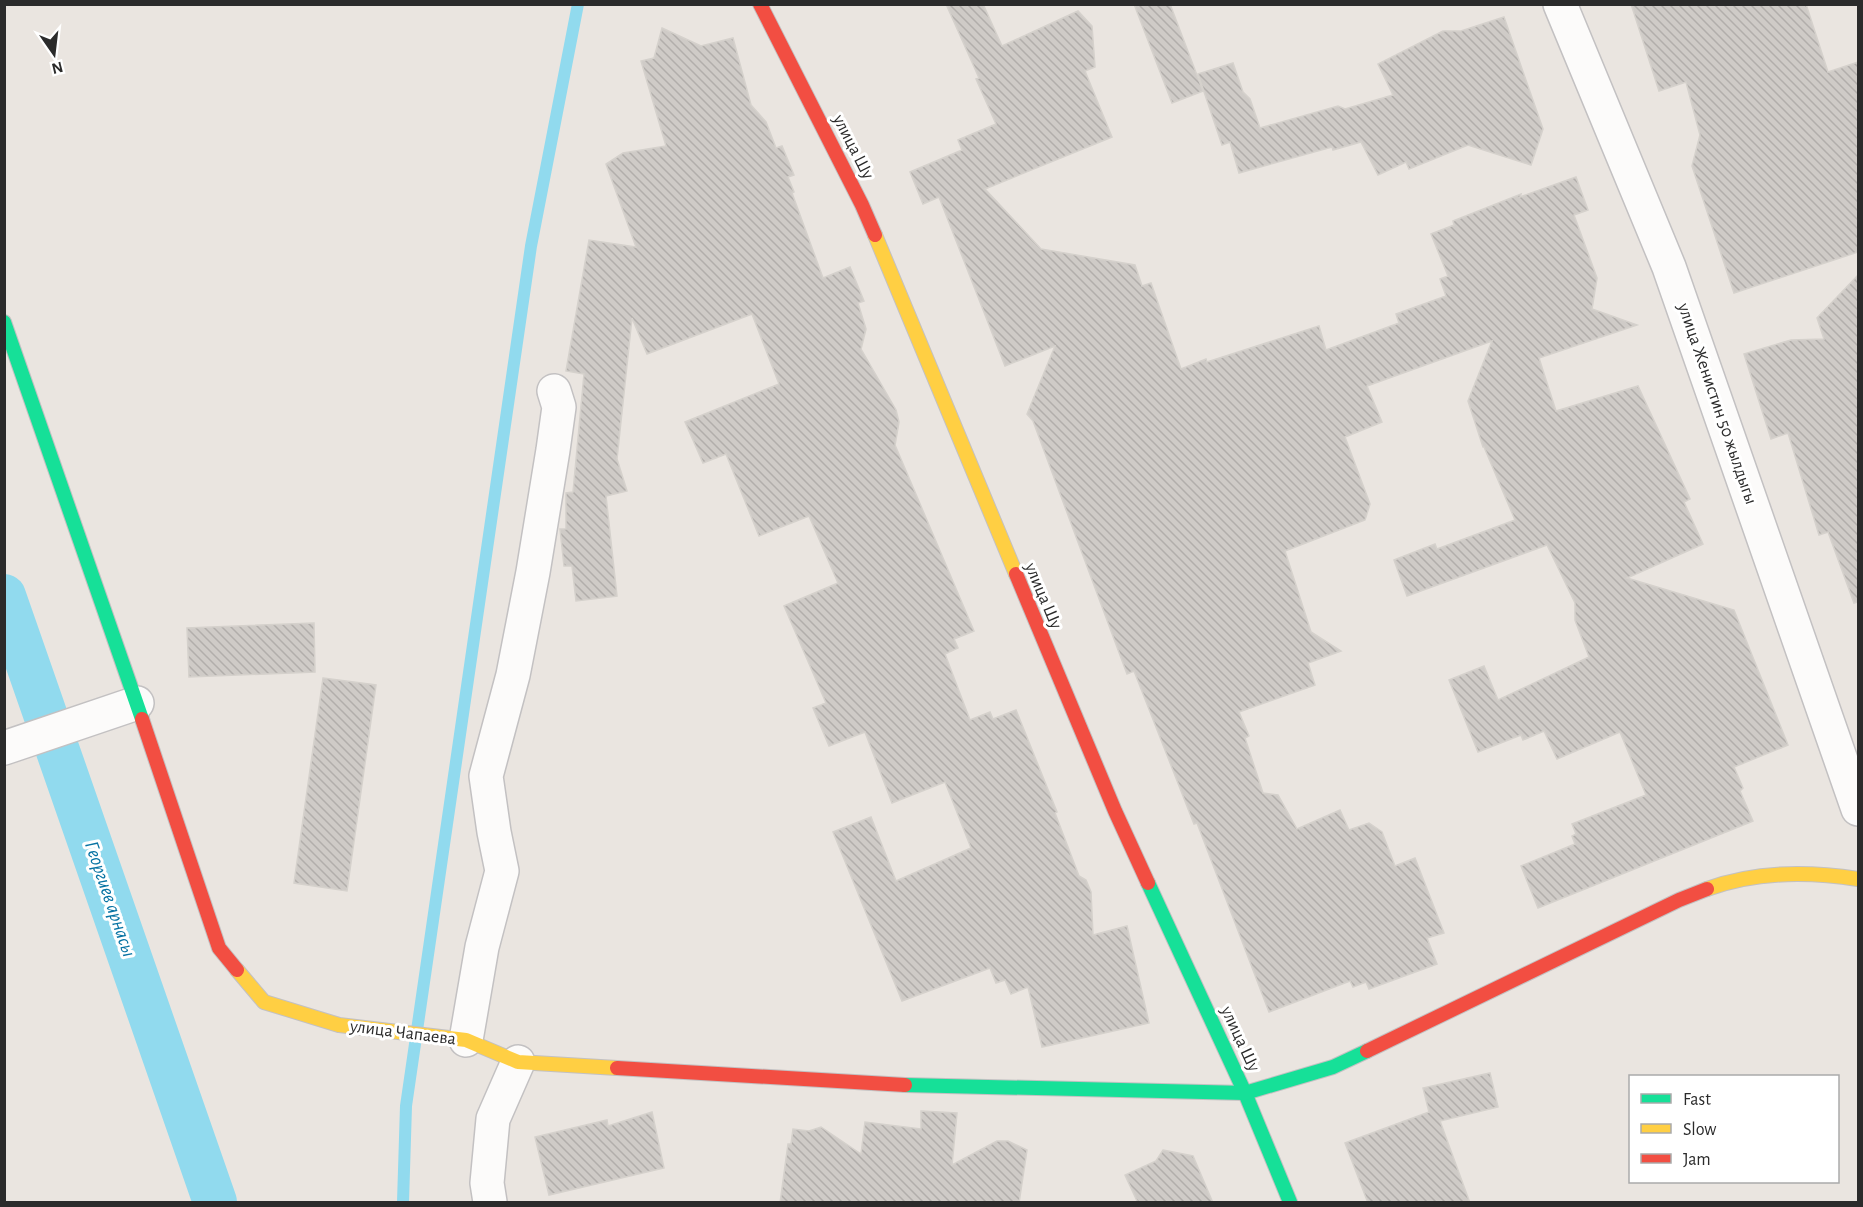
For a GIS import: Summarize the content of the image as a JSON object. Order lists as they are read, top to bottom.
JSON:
{
  "streets": {
    "street": ["улица Шу", "улица Женистин 50 жылдыгы", "улица Чапаева"]
  },
  "crossings": [
    ["улица Шу", "улица Чапаева"]
  ],
  "water": ["Георгиев арнасы"],
  "legend": ["Fast", "Slow", "Jam"],
  "north": "bottom"
}
